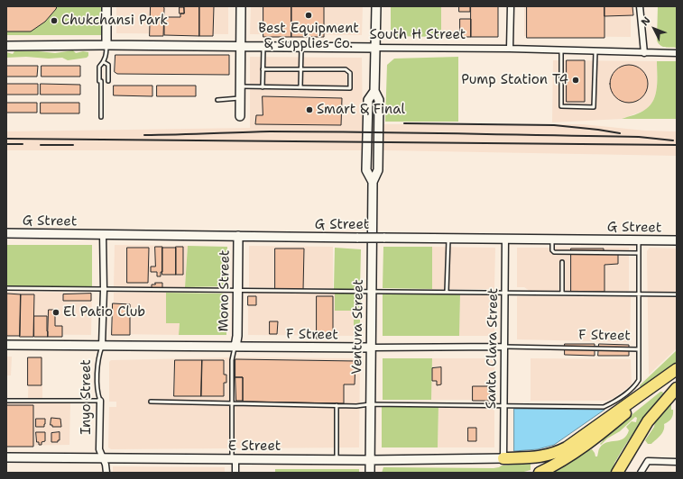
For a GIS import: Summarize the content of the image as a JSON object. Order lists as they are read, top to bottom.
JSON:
{
  "streets": {
    "street": [
      "South H Street",
      "G Street",
      "Mono Street",
      "Ventura Street",
      "F Street",
      "Santa Clara Street",
      "Inyo Street",
      "E Street"
    ]
  },
  "crossings": [
    ["South H Street", "Ventura Street"],
    ["G Street", "Mono Street"],
    ["G Street", "Santa Clara Street"],
    ["G Street", "Inyo Street"],
    ["Mono Street", "F Street"],
    ["Ventura Street", "F Street"],
    ["Ventura Street", "E Street"],
    ["F Street", "Santa Clara Street"],
    ["F Street", "Inyo Street"],
    ["Santa Clara Street", "E Street"],
    ["Inyo Street", "E Street"]
  ],
  "places": [
    "Best Equipment & Supplies Co.",
    "Chukchansi Park",
    "Pump Station T4",
    "Smart & Final",
    "El Patio Club"
  ],
  "north": "top left"
}
